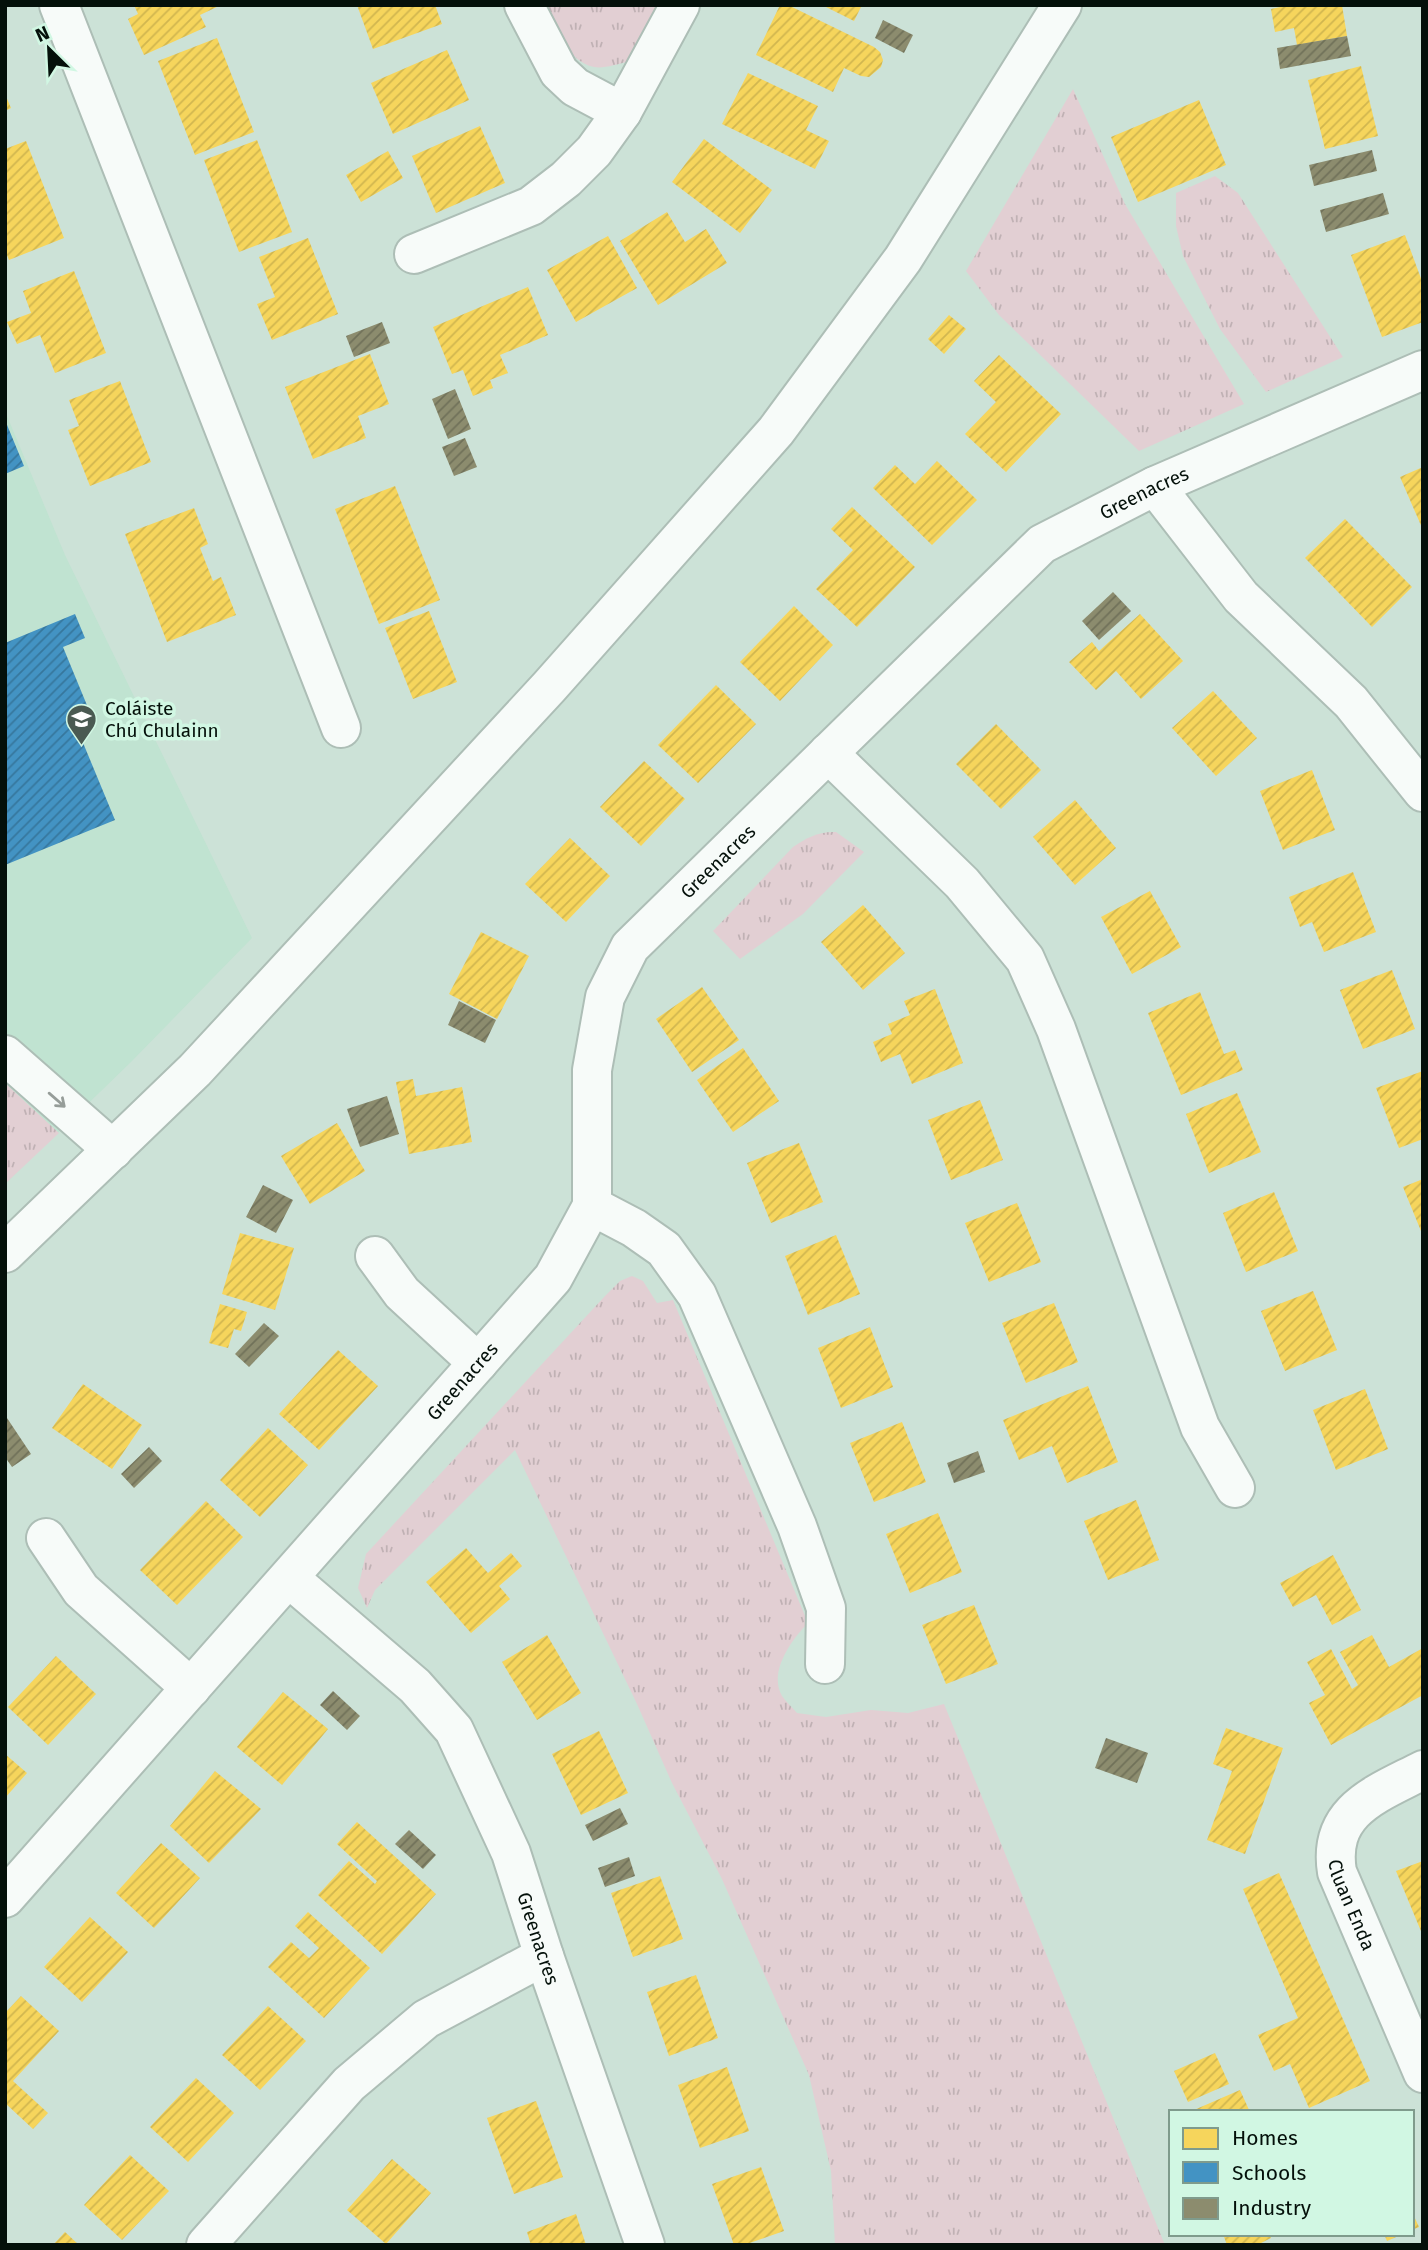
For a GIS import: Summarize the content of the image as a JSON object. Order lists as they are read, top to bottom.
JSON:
{
  "streets": {
    "street": ["Greenacres", "Cluan Enda"]
  },
  "places": {
    "school or university": ["Coláiste Chú Chulainn"]
  },
  "legend": ["Homes", "Schools", "Industry"],
  "north": "top left"
}
